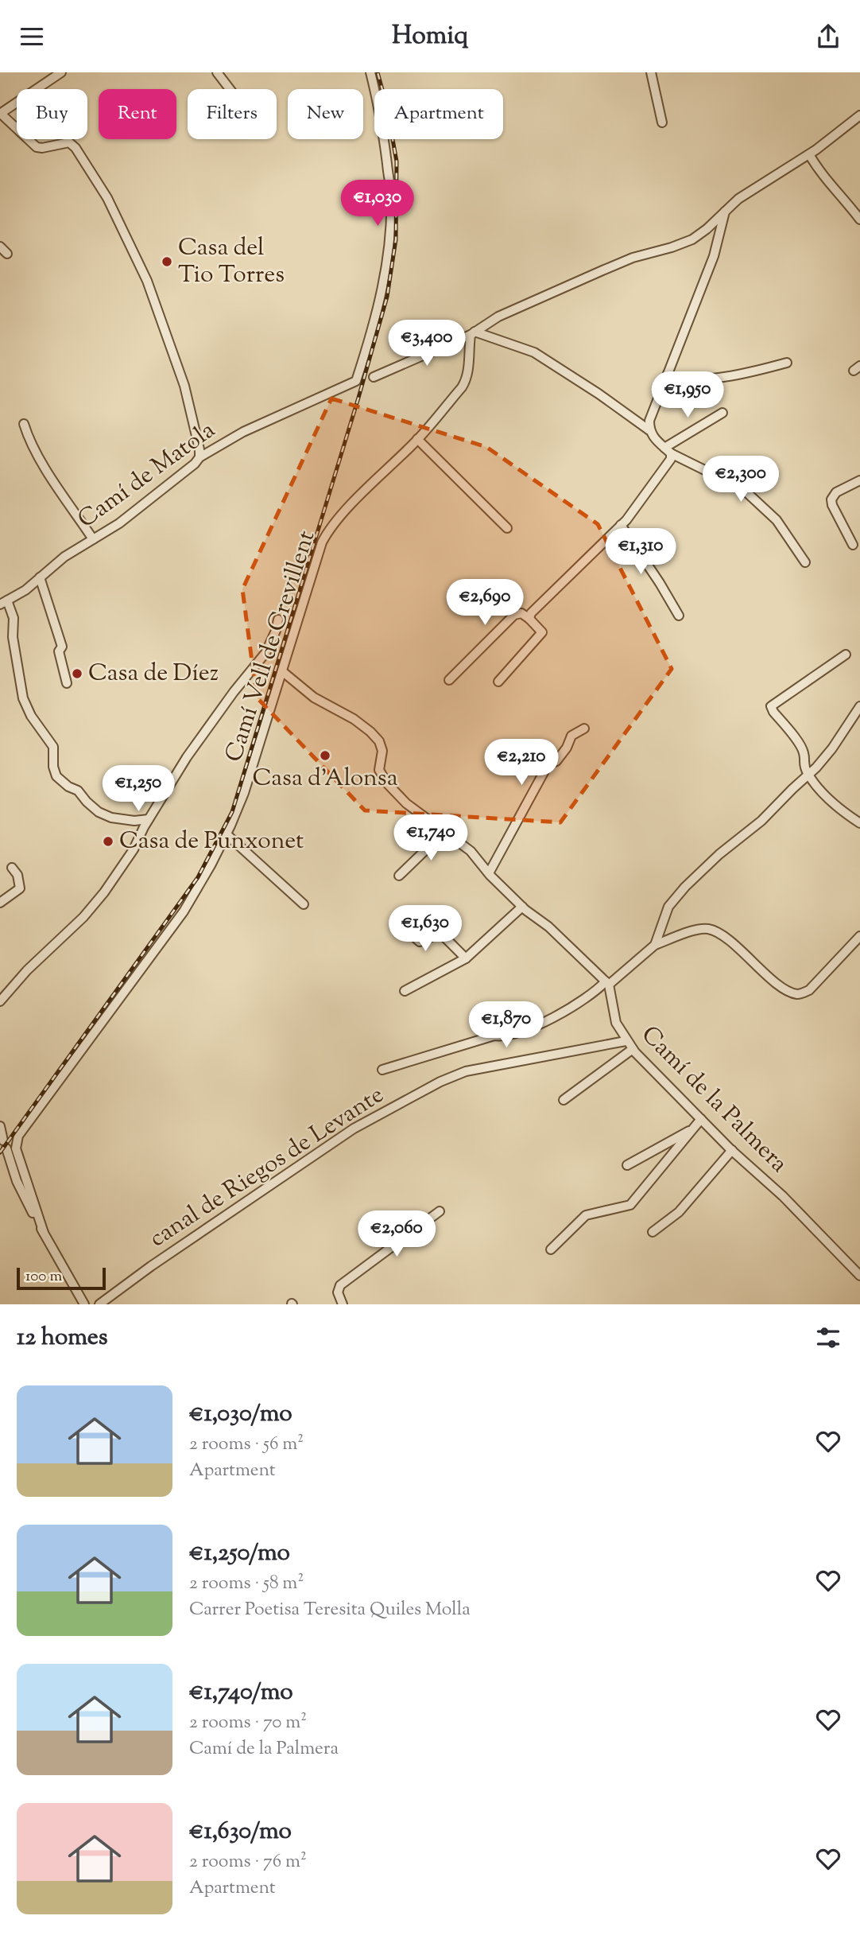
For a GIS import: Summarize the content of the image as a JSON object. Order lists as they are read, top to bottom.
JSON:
{
  "streets": {
    "street": [
      "Camí de Matola",
      "Camí Vell de Crevillent",
      "Camí de la Palmera",
      "canal de Riegos de Levante"
    ]
  },
  "crossings": [
    ["Camí de la Palmera", "canal de Riegos de Levante"]
  ],
  "places": [
    "Casa del Tio Torres",
    "Casa de Díez",
    "Casa d'Alonsa",
    "Casa de Punxonet"
  ],
  "scale_bar": "100 m",
  "page": {
    "header": "Homiq",
    "chip": [
      "Buy",
      "Rent",
      "Filters",
      "New",
      "Apartment"
    ],
    "price": [
      "€1,030",
      "€3,400",
      "€1,950",
      "€2,300",
      "€1,310",
      "€2,690",
      "€2,210",
      "€1,250",
      "€1,740",
      "€1,630",
      "€1,870",
      "€2,060"
    ],
    "scale": "100 m",
    "heading": "12 homes",
    "list": [
      {
        "name": "€1,030/mo",
        "note": "2 rooms · 56 m² · Apartment"
      },
      {
        "name": "€1,250/mo",
        "note": "2 rooms · 58 m² · Carrer Poetisa Teresita Quiles Molla"
      },
      {
        "name": "€1,740/mo",
        "note": "2 rooms · 70 m² · Camí de la Palmera"
      },
      {
        "name": "€1,630/mo",
        "note": "2 rooms · 76 m² · Apartment"
      }
    ]
  }
}
